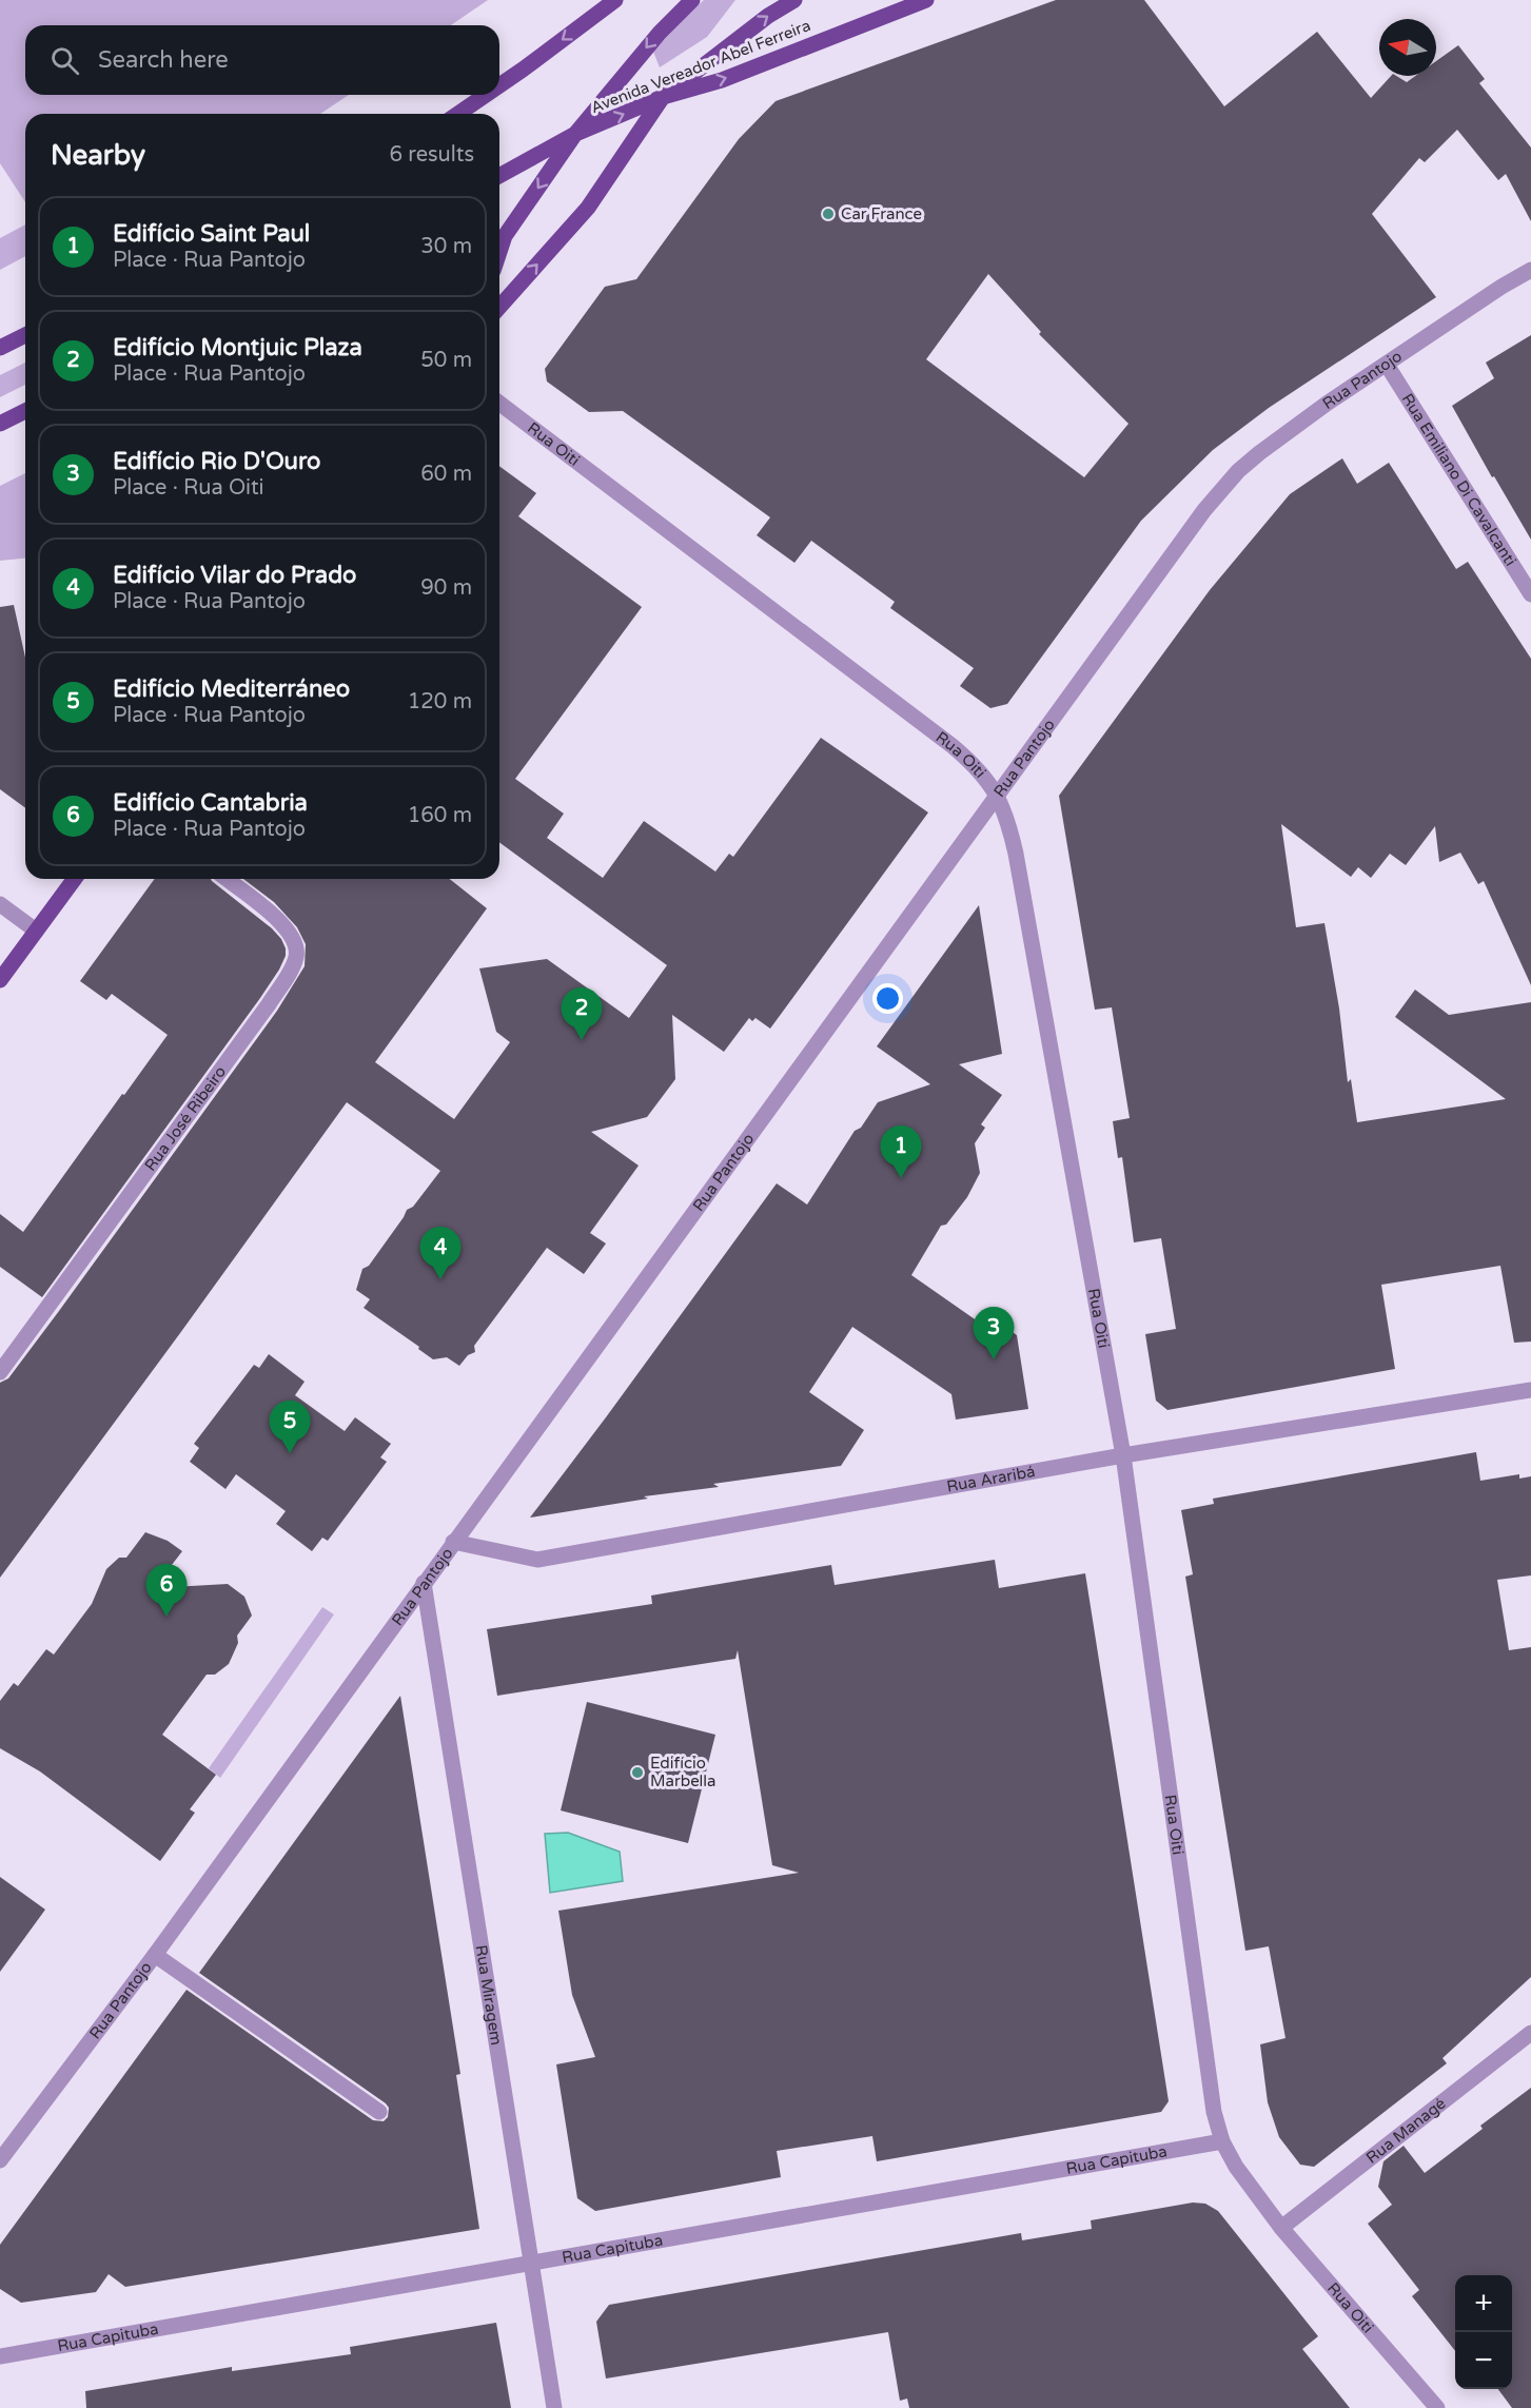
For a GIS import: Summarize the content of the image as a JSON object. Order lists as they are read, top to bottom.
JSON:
{
  "streets": {
    "main road": ["Avenida Vereador Abel Ferreira"],
    "street": [
      "Rua Pantojo",
      "Rua Oiti",
      "Rua Emiliano Di Cavalcanti",
      "Rua José Ribeiro",
      "Rua Araribá",
      "Rua Miragem",
      "Rua Managé",
      "Rua Capituba"
    ]
  },
  "crossings": [
    ["Rua Pantojo", "Rua Oiti"],
    ["Rua Pantojo", "Rua Emiliano Di Cavalcanti"],
    ["Rua Pantojo", "Rua Araribá"],
    ["Rua Pantojo", "Rua Miragem"],
    ["Rua Oiti", "Rua Araribá"],
    ["Rua Oiti", "Rua Managé"],
    ["Rua Oiti", "Rua Capituba"],
    ["Rua Miragem", "Rua Capituba"]
  ],
  "places": ["Car France", "Edifício Marbella"],
  "north": "left",
  "page": {
    "search": "Search here",
    "heading": ["Nearby", "6 results"],
    "list": [
      {
        "mark": "1",
        "name": "Edifício Saint Paul",
        "note": "Place · Rua Pantojo",
        "value": "30 m"
      },
      {
        "mark": "2",
        "name": "Edifício Montjuic Plaza",
        "note": "Place · Rua Pantojo",
        "value": "50 m"
      },
      {
        "mark": "3",
        "name": "Edifício Rio D'Ouro",
        "note": "Place · Rua Oiti",
        "value": "60 m"
      },
      {
        "mark": "4",
        "name": "Edifício Vilar do Prado",
        "note": "Place · Rua Pantojo",
        "value": "90 m"
      },
      {
        "mark": "5",
        "name": "Edifício Mediterráneo",
        "note": "Place · Rua Pantojo",
        "value": "120 m"
      },
      {
        "mark": "6",
        "name": "Edifício Cantabria",
        "note": "Place · Rua Pantojo",
        "value": "160 m"
      }
    ],
    "pins": [
      "2",
      "1",
      "4",
      "3",
      "5",
      "6"
    ],
    "map_buttons": ["+", "−"]
  }
}
